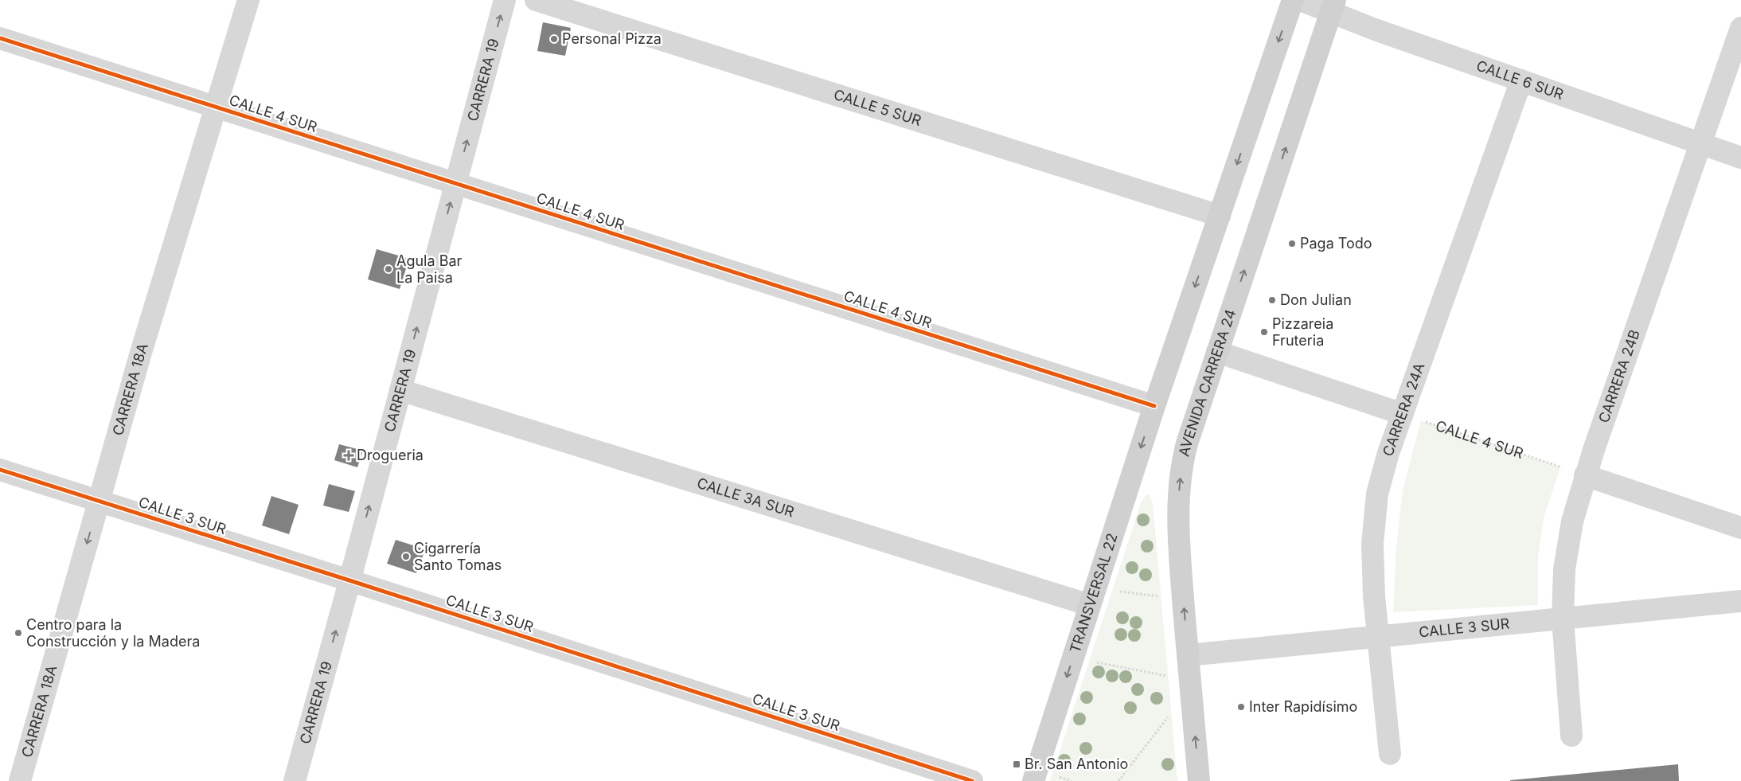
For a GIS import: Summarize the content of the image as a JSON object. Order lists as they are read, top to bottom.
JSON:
{
  "streets": {
    "main road": ["AVENIDA CARRERA 24", "TRANSVERSAL 22"],
    "street": [
      "CARRERA 19",
      "CALLE 6 SUR",
      "CALLE 5 SUR",
      "CALLE 4 SUR",
      "CARRERA 24B",
      "CARRERA 18A",
      "CARRERA 24A",
      "CALLE 3A SUR",
      "CALLE 3 SUR"
    ]
  },
  "crossings": [
    ["CARRERA 19", "CALLE 4 SUR"],
    ["CARRERA 19", "CALLE 3A SUR"],
    ["CARRERA 19", "CALLE 3 SUR"],
    ["CALLE 6 SUR", "CARRERA 24B"],
    ["CALLE 6 SUR", "AVENIDA CARRERA 24"],
    ["CALLE 6 SUR", "CARRERA 24A"],
    ["CALLE 4 SUR", "CARRERA 24B"],
    ["CALLE 4 SUR", "CARRERA 18A"],
    ["CALLE 4 SUR", "CARRERA 24A"],
    ["CALLE 4 SUR", "TRANSVERSAL 22"],
    ["CARRERA 24B", "CALLE 3 SUR"],
    ["AVENIDA CARRERA 24", "CALLE 3 SUR"],
    ["CARRERA 18A", "CALLE 3 SUR"],
    ["CARRERA 24A", "CALLE 3 SUR"],
    ["CALLE 3A SUR", "TRANSVERSAL 22"]
  ],
  "one_way": ["CARRERA 19", "CARRERA 18A", "TRANSVERSAL 22"],
  "places": {
    "other": [
      "Personal Pizza",
      "Paga Todo",
      "Agula Bar La Paisa",
      "Don Julian",
      "Pizzareia Fruteria",
      "Cigarrería Santo Tomas",
      "Centro para la Construcción y la Madera",
      "Inter Rapidísimo"
    ],
    "health": ["Drogueria"],
    "transit": ["Br. San Antonio"]
  }
}
